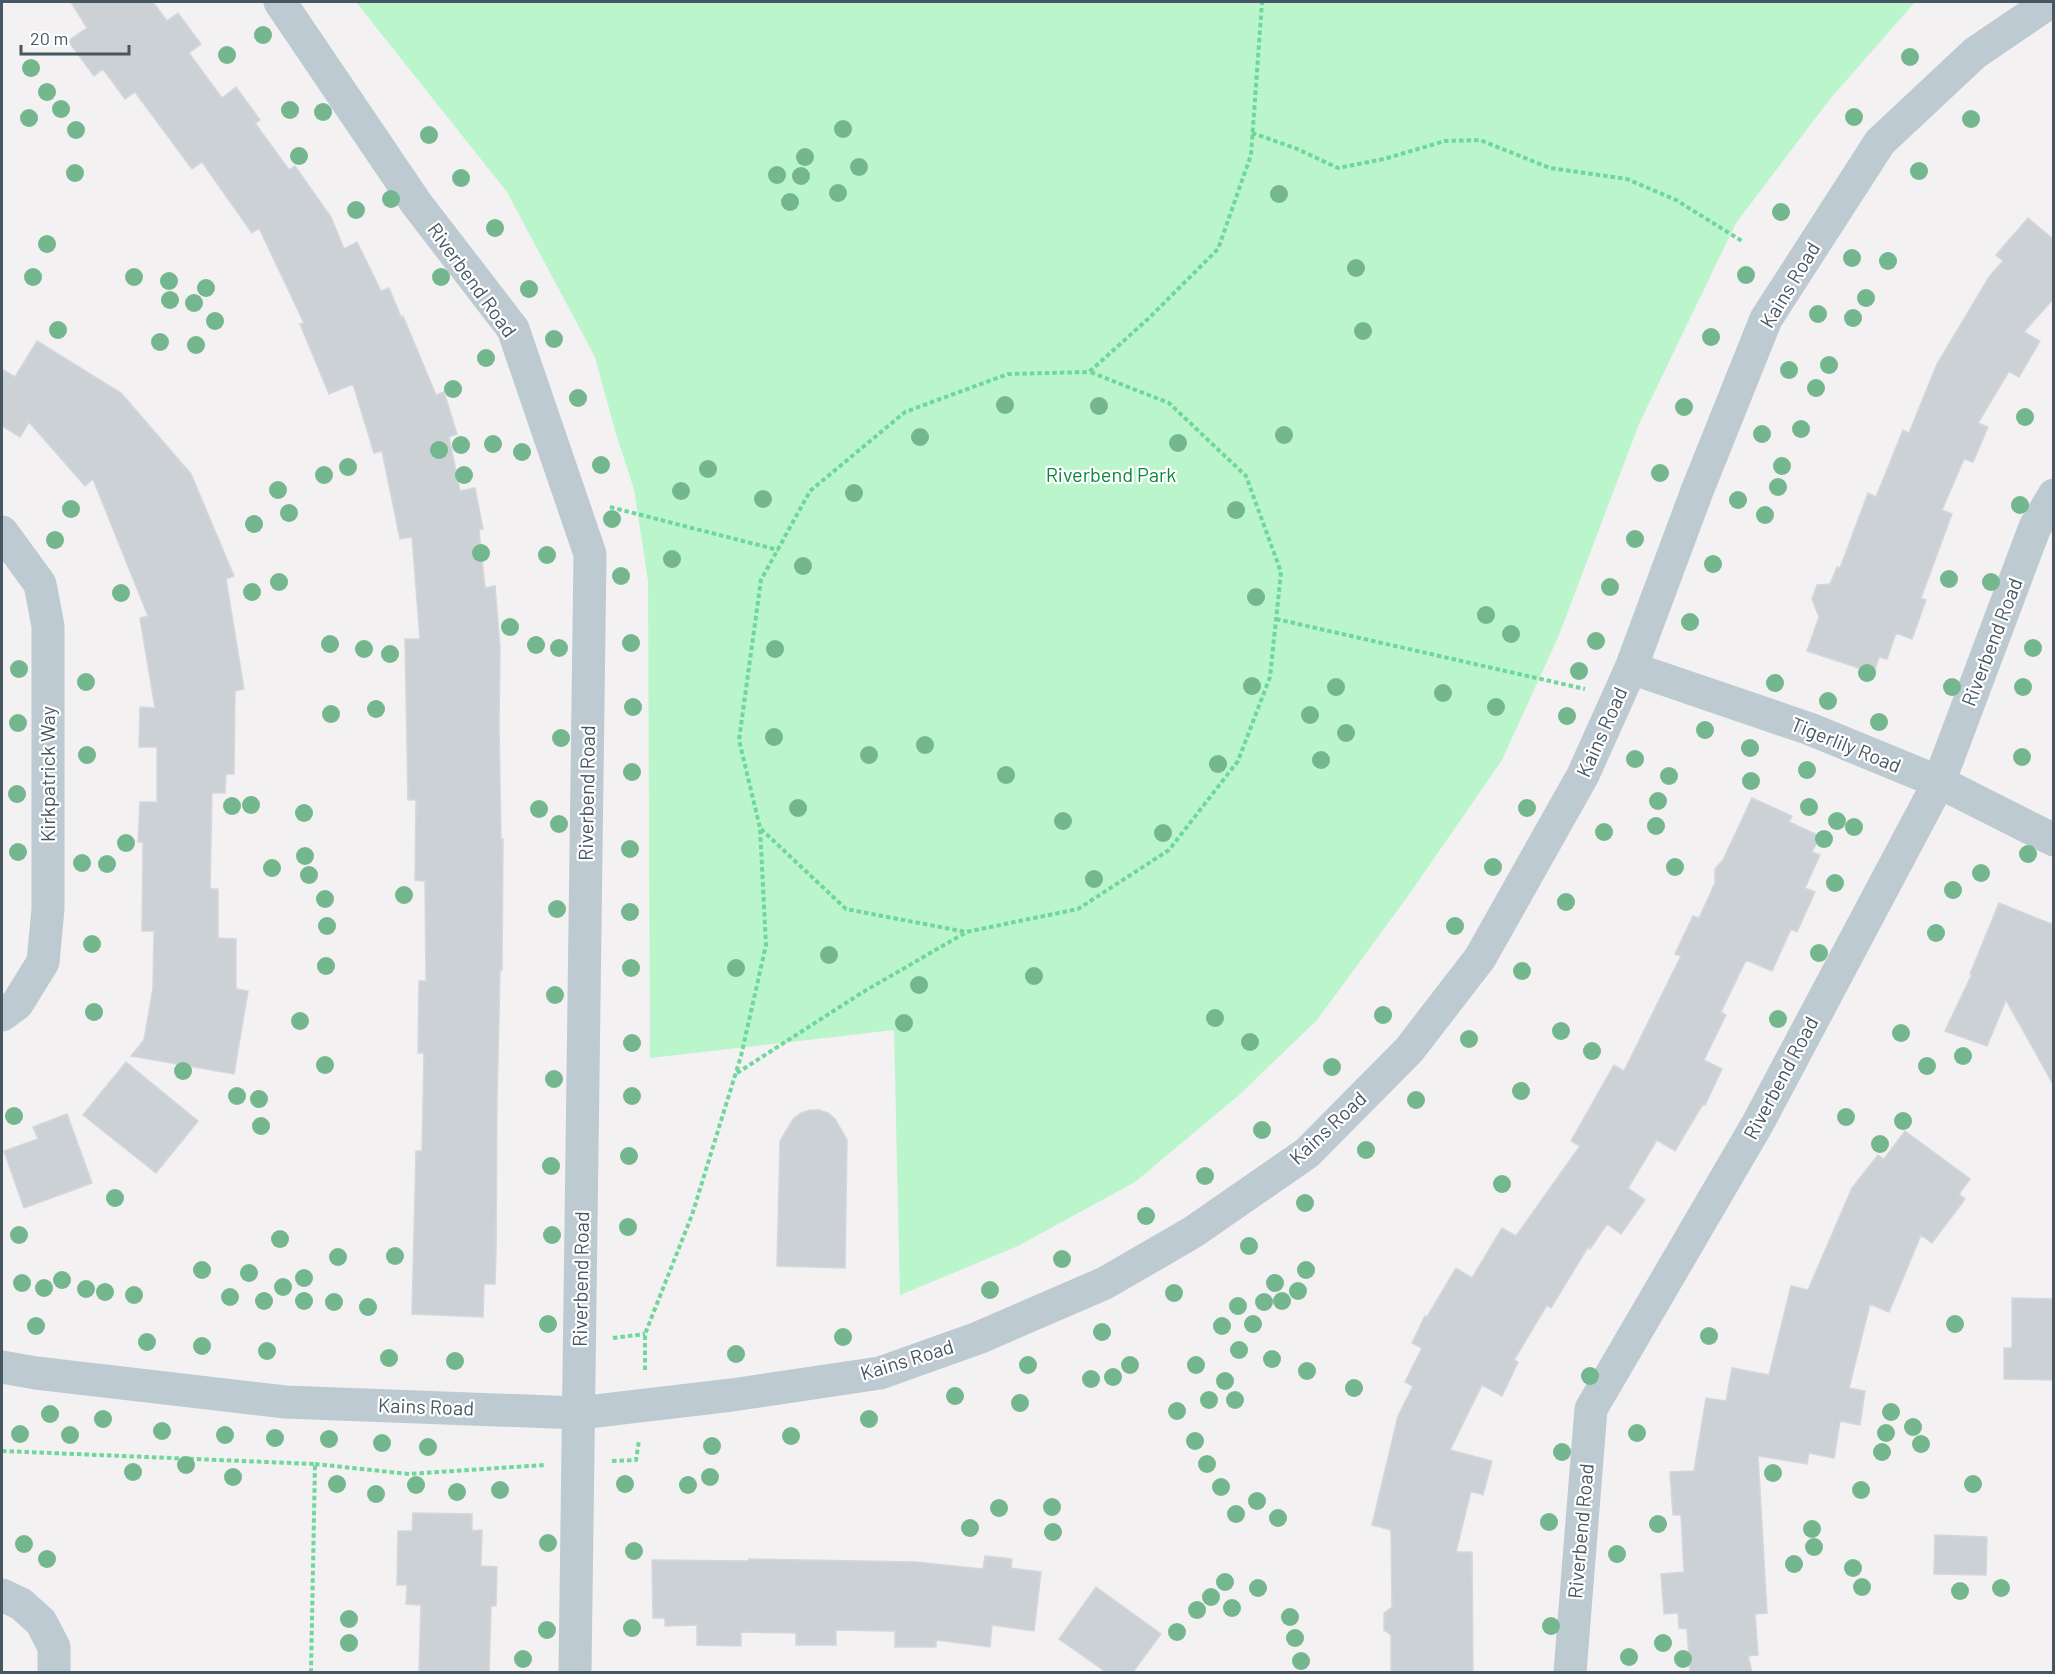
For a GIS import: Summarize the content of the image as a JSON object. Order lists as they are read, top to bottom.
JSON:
{
  "streets": {
    "street": [
      "Riverbend Road",
      "Kains Road",
      "Tigerlily Road",
      "Kirkpatrick Way"
    ]
  },
  "crossings": [
    ["Riverbend Road", "Kains Road"],
    ["Riverbend Road", "Tigerlily Road"],
    ["Kains Road", "Tigerlily Road"]
  ],
  "parks": ["Riverbend Park"],
  "scale_bar": "20 m"
}
